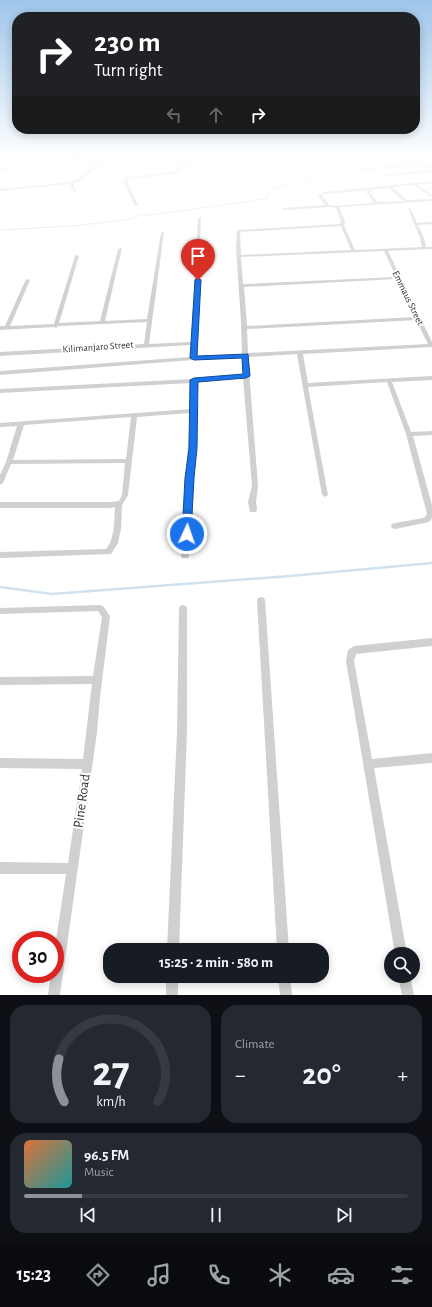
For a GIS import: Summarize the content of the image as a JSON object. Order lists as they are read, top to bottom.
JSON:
{
  "streets": {
    "street": ["Emmaus Street", "Kilimanjaro Street", "Pine Road"]
  },
  "page": {
    "turn": ["230 m", "Turn right"],
    "limit": "30",
    "trip": "15:25 · 2 min · 580 m",
    "tile": "Climate",
    "heat": ["−", "20°", "+"],
    "song": ["96.5 FM", "Music"],
    "tabs": "15:23",
    "gauge": ["27", "km/h"]
  }
}
